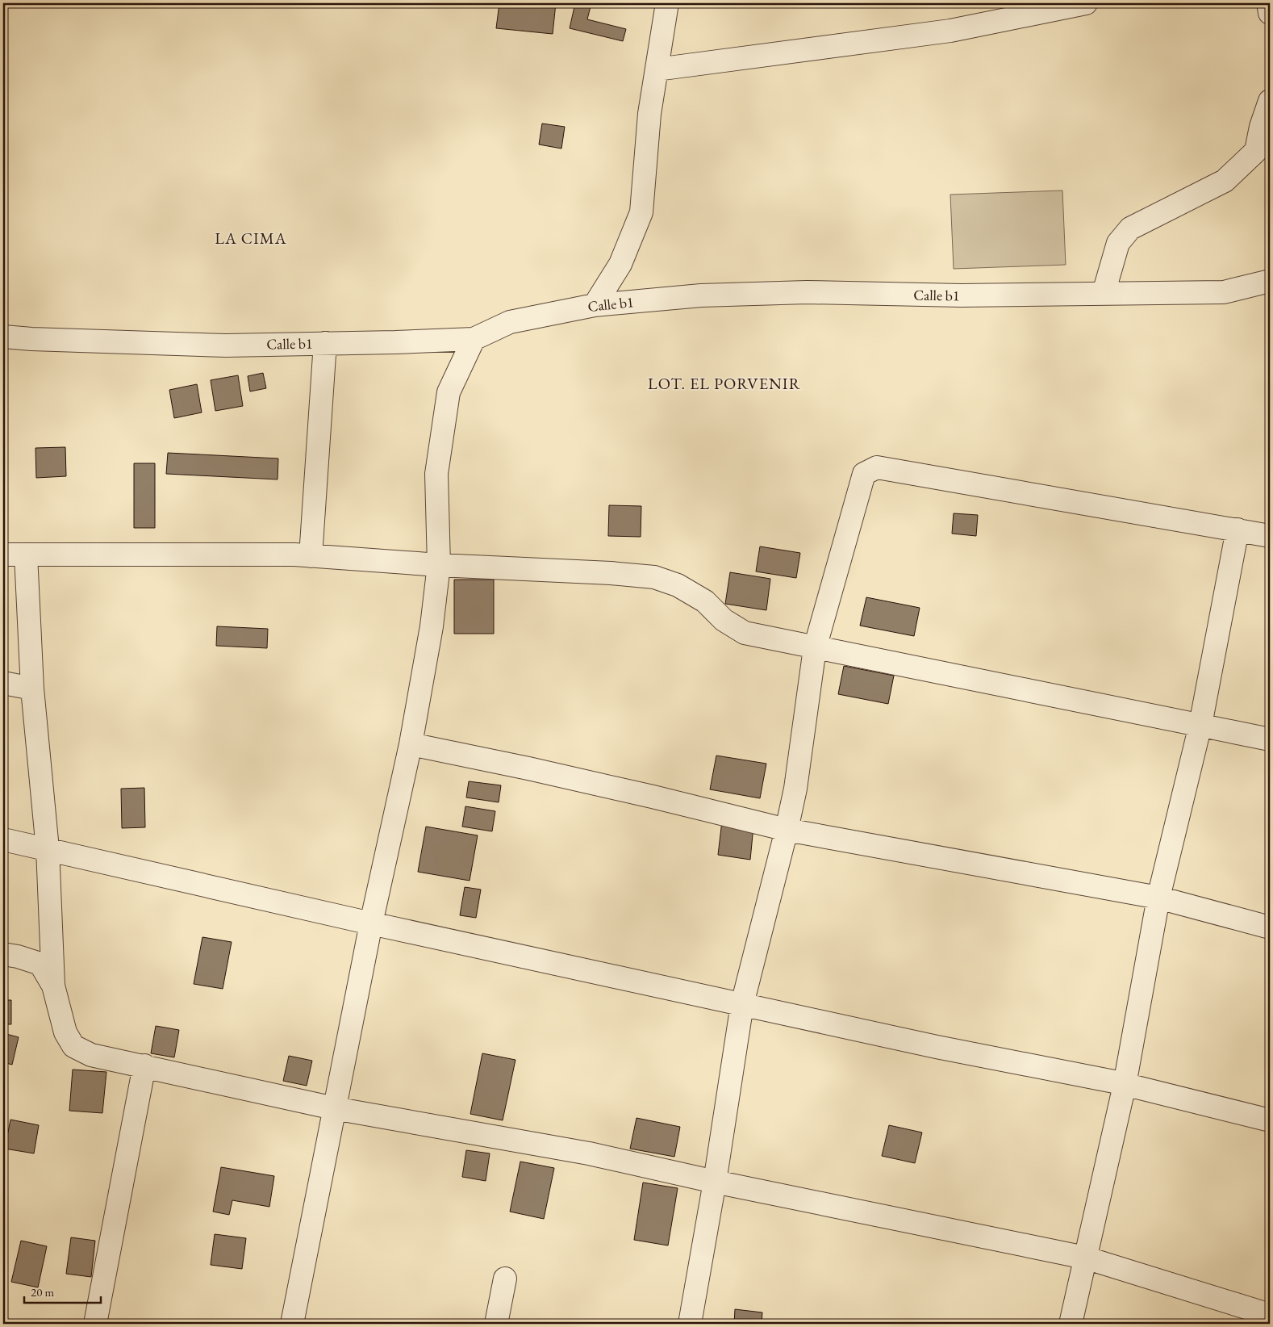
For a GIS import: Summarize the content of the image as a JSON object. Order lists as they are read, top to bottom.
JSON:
{
  "streets": {
    "street": ["Calle b1"]
  },
  "districts": ["LA CIMA", "LOT. EL PORVENIR"],
  "scale_bar": "20 m"
}
